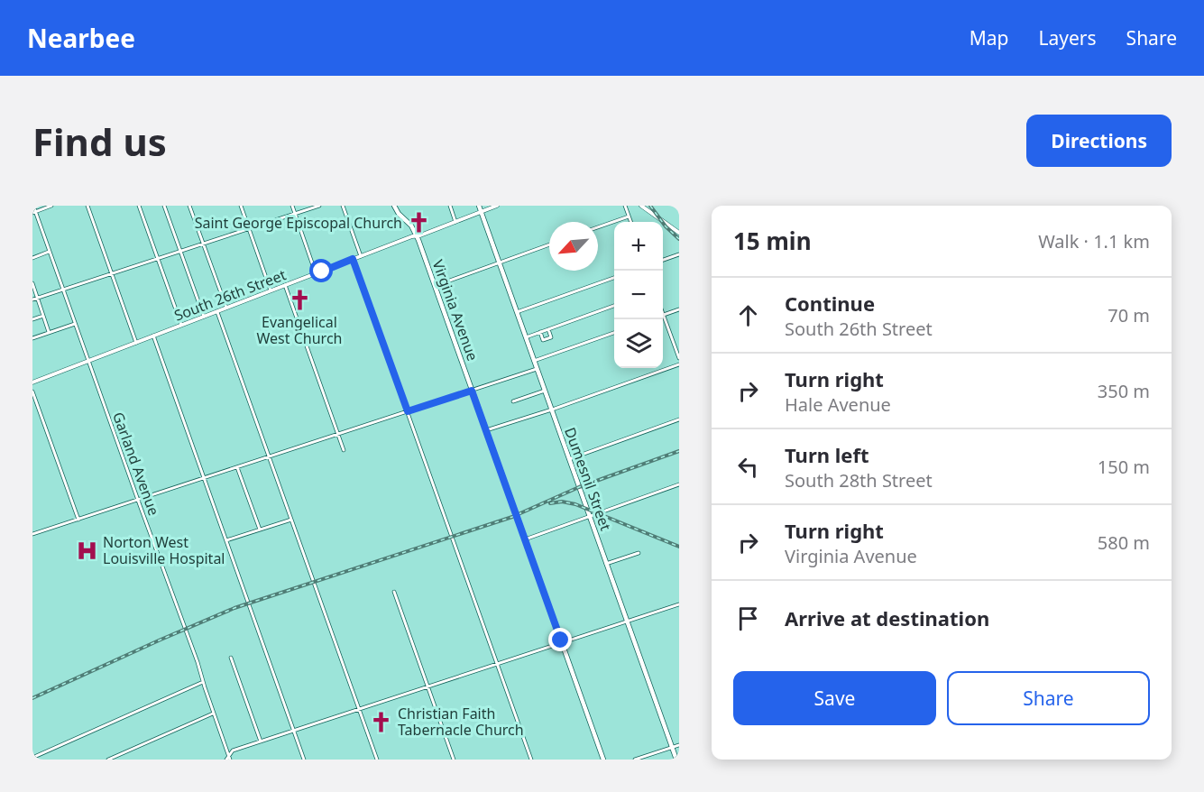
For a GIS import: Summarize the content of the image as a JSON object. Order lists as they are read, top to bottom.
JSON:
{
  "streets": {
    "main road": ["Virginia Avenue", "Dumesnil Street"],
    "street": ["South 26th Street", "Garland Avenue"]
  },
  "crossings": [
    ["South 26th Street", "Virginia Avenue"],
    ["South 26th Street", "Garland Avenue"],
    ["South 26th Street", "Dumesnil Street"]
  ],
  "places": {
    "church": ["Saint George Episcopal Church", "Evangelical West Church", "Christian Faith Tabernacle Church"],
    "hospital": ["Norton West Louisville Hospital"]
  },
  "north": "bottom left",
  "page": {
    "header": "Nearbee",
    "nav": ["Map", "Layers", "Share"],
    "buttons": [
      "Directions",
      ["Save", "Share"]
    ],
    "title": "Find us",
    "heading": ["15 min", "Walk · 1.1 km"],
    "map_buttons": ["+", "−"],
    "list": [
      ["Continue", "South 26th Street", "70 m"],
      ["Turn right", "Hale Avenue", "350 m"],
      ["Turn left", "South 28th Street", "150 m"],
      ["Turn right", "Virginia Avenue", "580 m"],
      "Arrive at destination"
    ]
  }
}
